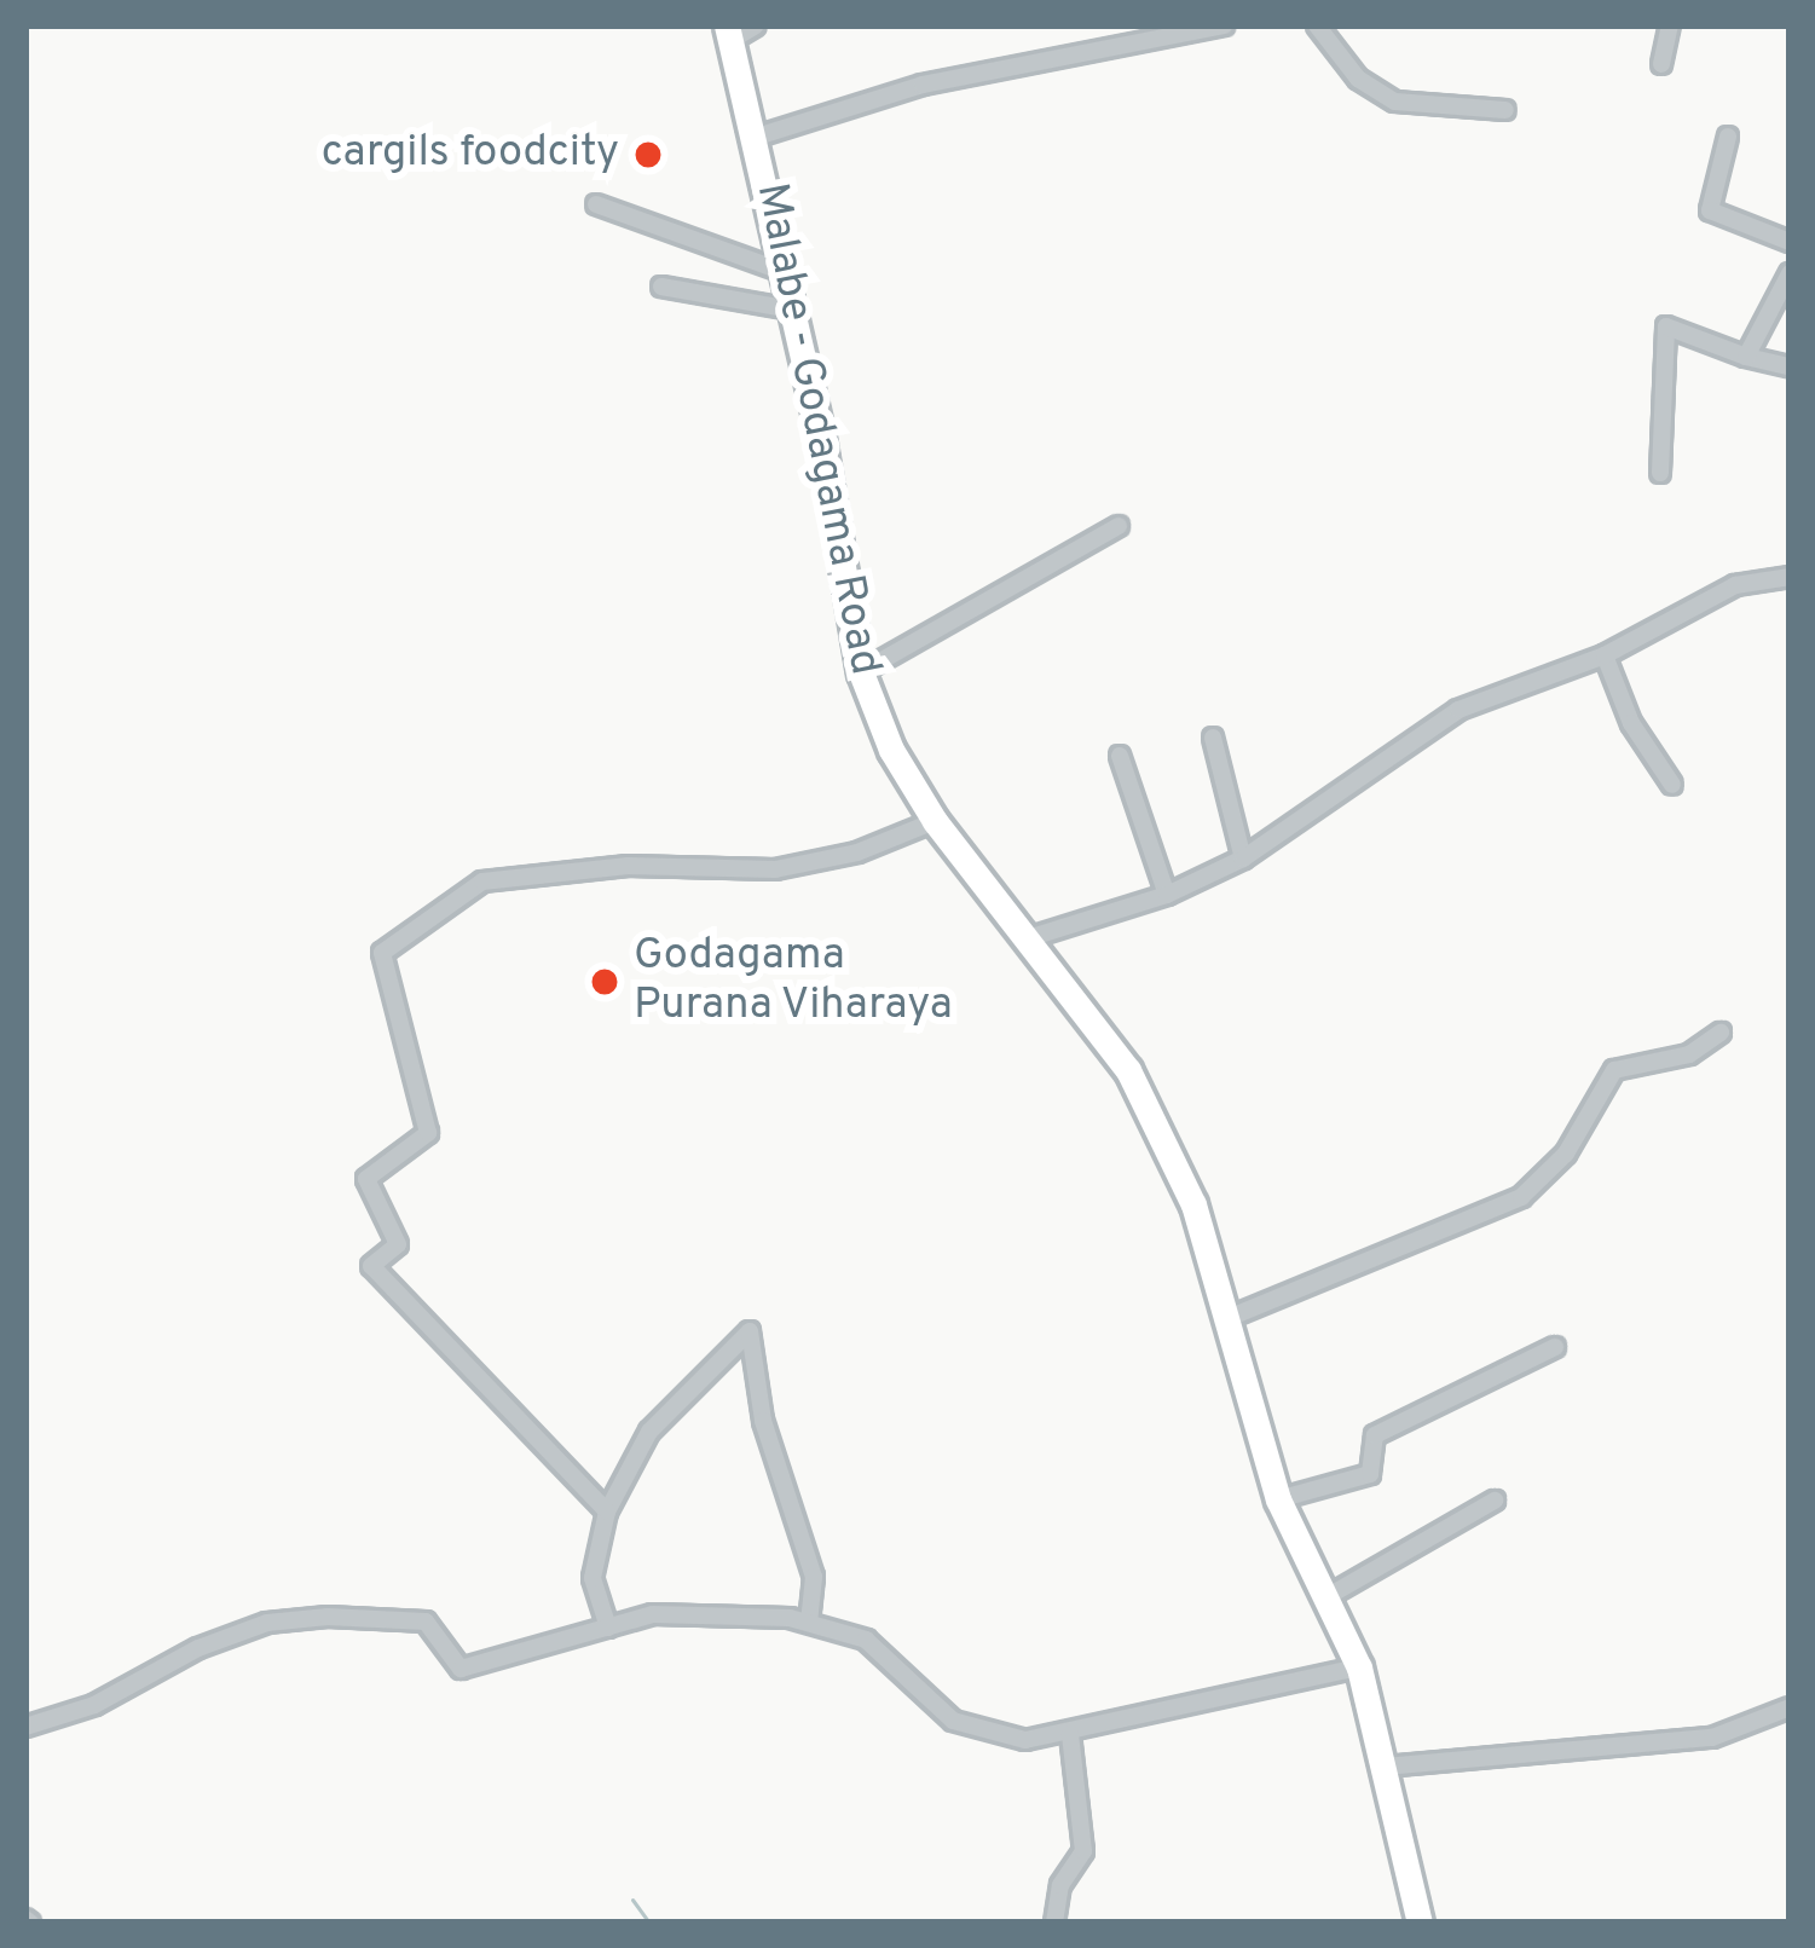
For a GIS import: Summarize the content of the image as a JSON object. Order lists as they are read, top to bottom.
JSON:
{
  "streets": {
    "main road": ["Malabe - Godagama Road"]
  },
  "places": ["cargils foodcity", "Godagama Purana Viharaya"]
}
